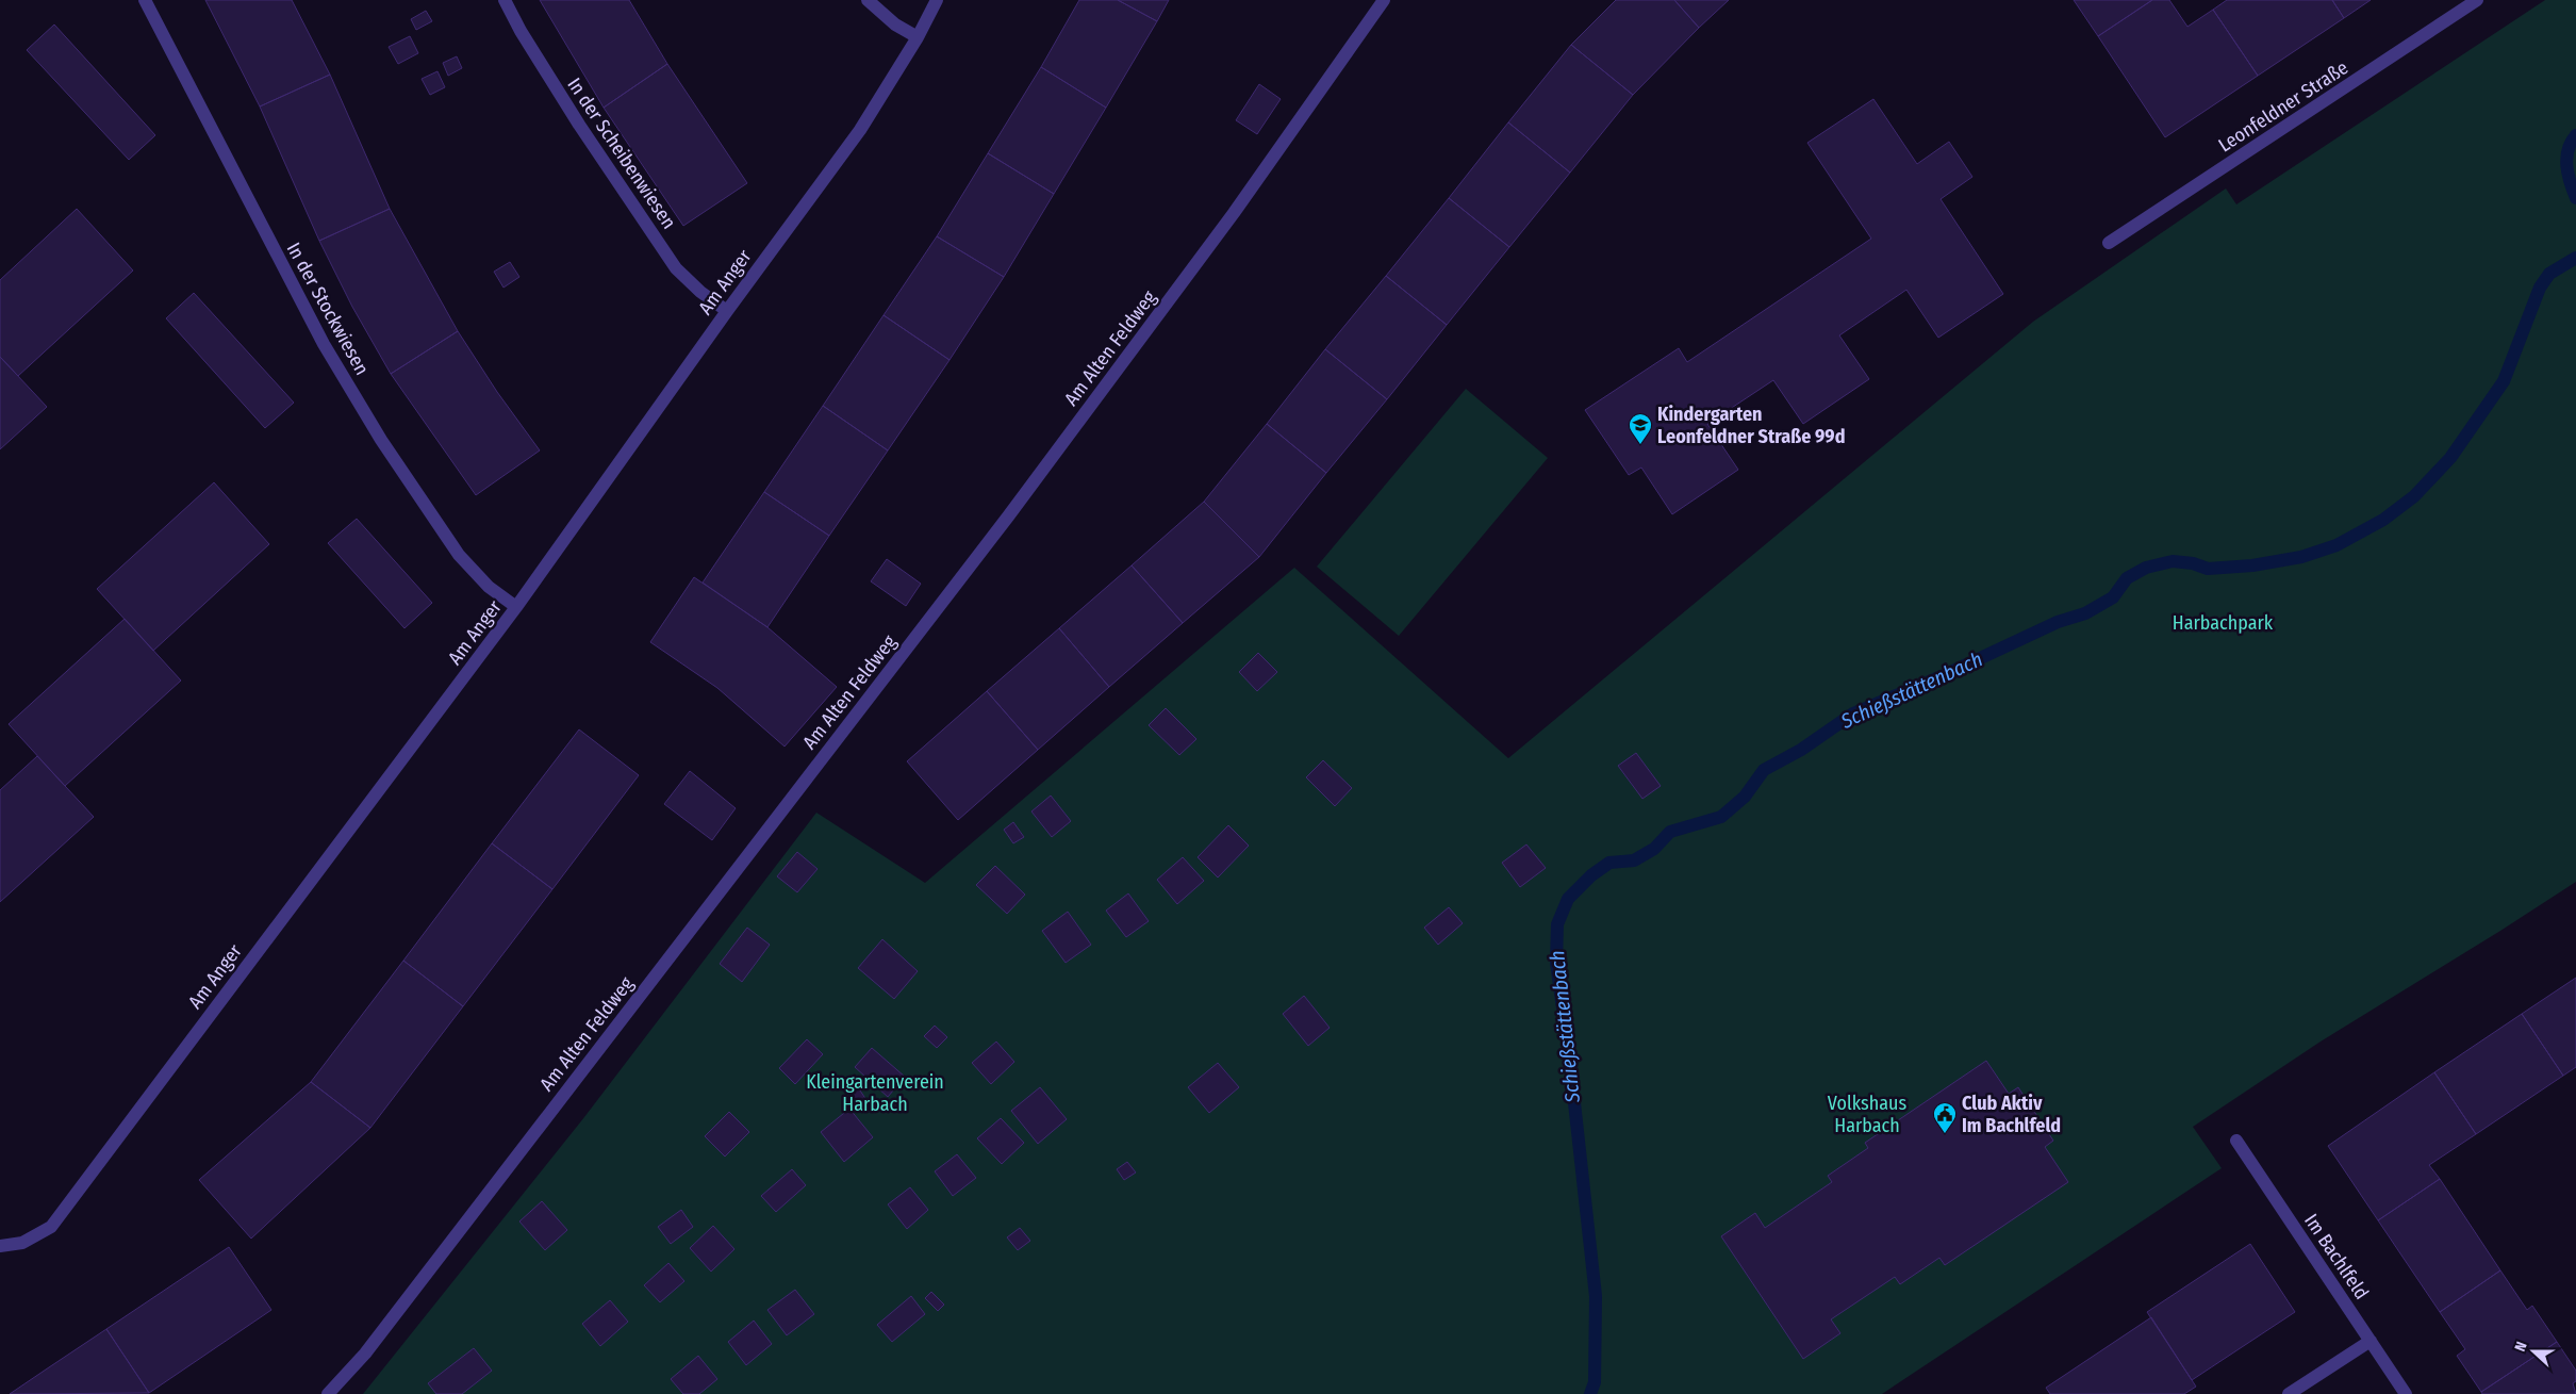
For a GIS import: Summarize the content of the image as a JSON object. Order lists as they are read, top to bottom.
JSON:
{
  "streets": {
    "street": [
      "Leonfeldner Straße",
      "In der Scheibenwiesen",
      "Am Anger",
      "In der Stockwiesen",
      "Am Alten Feldweg",
      "Im Bachlfeld"
    ]
  },
  "crossings": [
    ["In der Scheibenwiesen", "Am Anger"],
    ["Am Anger", "In der Stockwiesen"]
  ],
  "water": ["Schießstättenbach"],
  "parks": ["Harbachpark", "Kleingartenverein Harbach", "Volkshaus Harbach"],
  "places": {
    "school or university": ["Kindergarten Leonfeldner Straße 99d"],
    "public building": ["Club Aktiv Im Bachlfeld"]
  },
  "north": "left"
}
